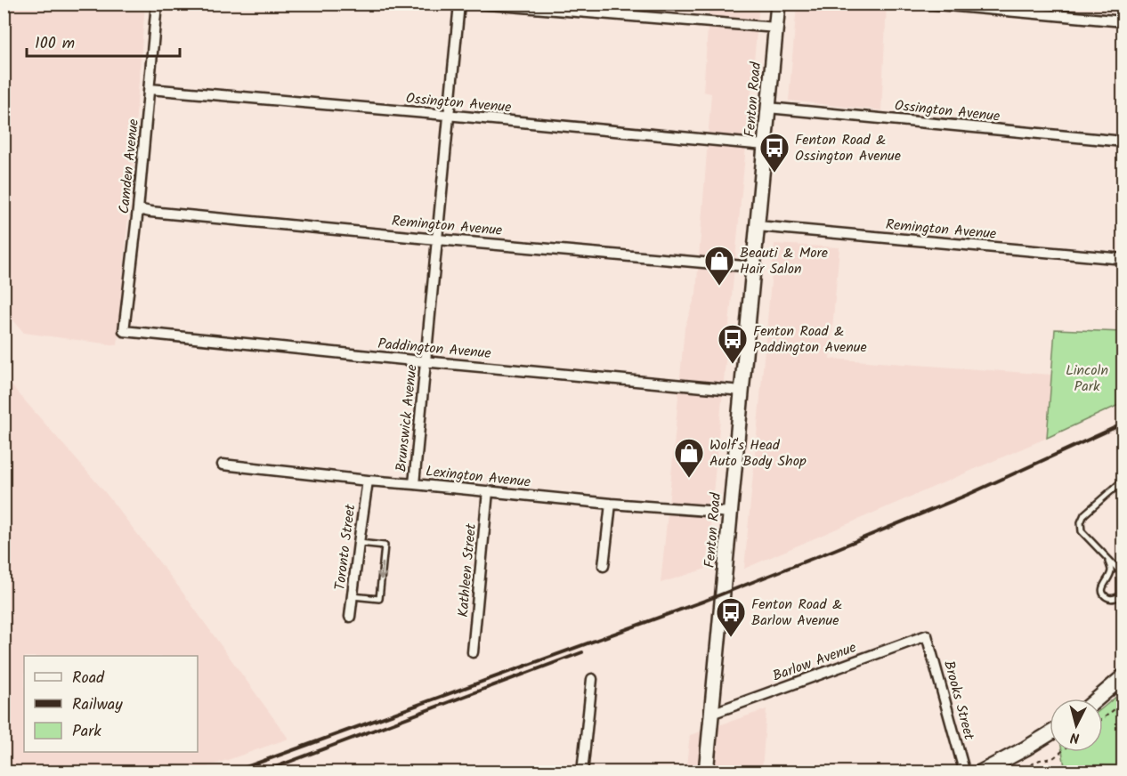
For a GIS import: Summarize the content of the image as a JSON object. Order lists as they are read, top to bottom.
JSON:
{
  "streets": {
    "street": [
      "Fenton Road",
      "Ossington Avenue",
      "Camden Avenue",
      "Remington Avenue",
      "Paddington Avenue",
      "Brunswick Avenue",
      "Lexington Avenue",
      "Toronto Street",
      "Kathleen Street",
      "Barlow Avenue",
      "Brooks Street"
    ]
  },
  "crossings": [
    ["Fenton Road", "Ossington Avenue"],
    ["Fenton Road", "Remington Avenue"],
    ["Fenton Road", "Paddington Avenue"],
    ["Fenton Road", "Lexington Avenue"],
    ["Fenton Road", "Barlow Avenue"],
    ["Ossington Avenue", "Camden Avenue"],
    ["Ossington Avenue", "Brunswick Avenue"],
    ["Camden Avenue", "Remington Avenue"],
    ["Camden Avenue", "Paddington Avenue"],
    ["Remington Avenue", "Brunswick Avenue"],
    ["Paddington Avenue", "Brunswick Avenue"],
    ["Brunswick Avenue", "Lexington Avenue"],
    ["Lexington Avenue", "Toronto Street"],
    ["Lexington Avenue", "Kathleen Street"],
    ["Barlow Avenue", "Brooks Street"]
  ],
  "parks": ["Lincoln Park"],
  "places": {
    "bus stop": ["Fenton Road & Ossington Avenue", "Fenton Road & Paddington Avenue", "Fenton Road & Barlow Avenue"],
    "shop": ["Beauti & More Hair Salon", "Wolf's Head Auto Body Shop"]
  },
  "legend": ["Road", "Railway", "Park"],
  "scale_bar": "100 m",
  "north": "bottom"
}
